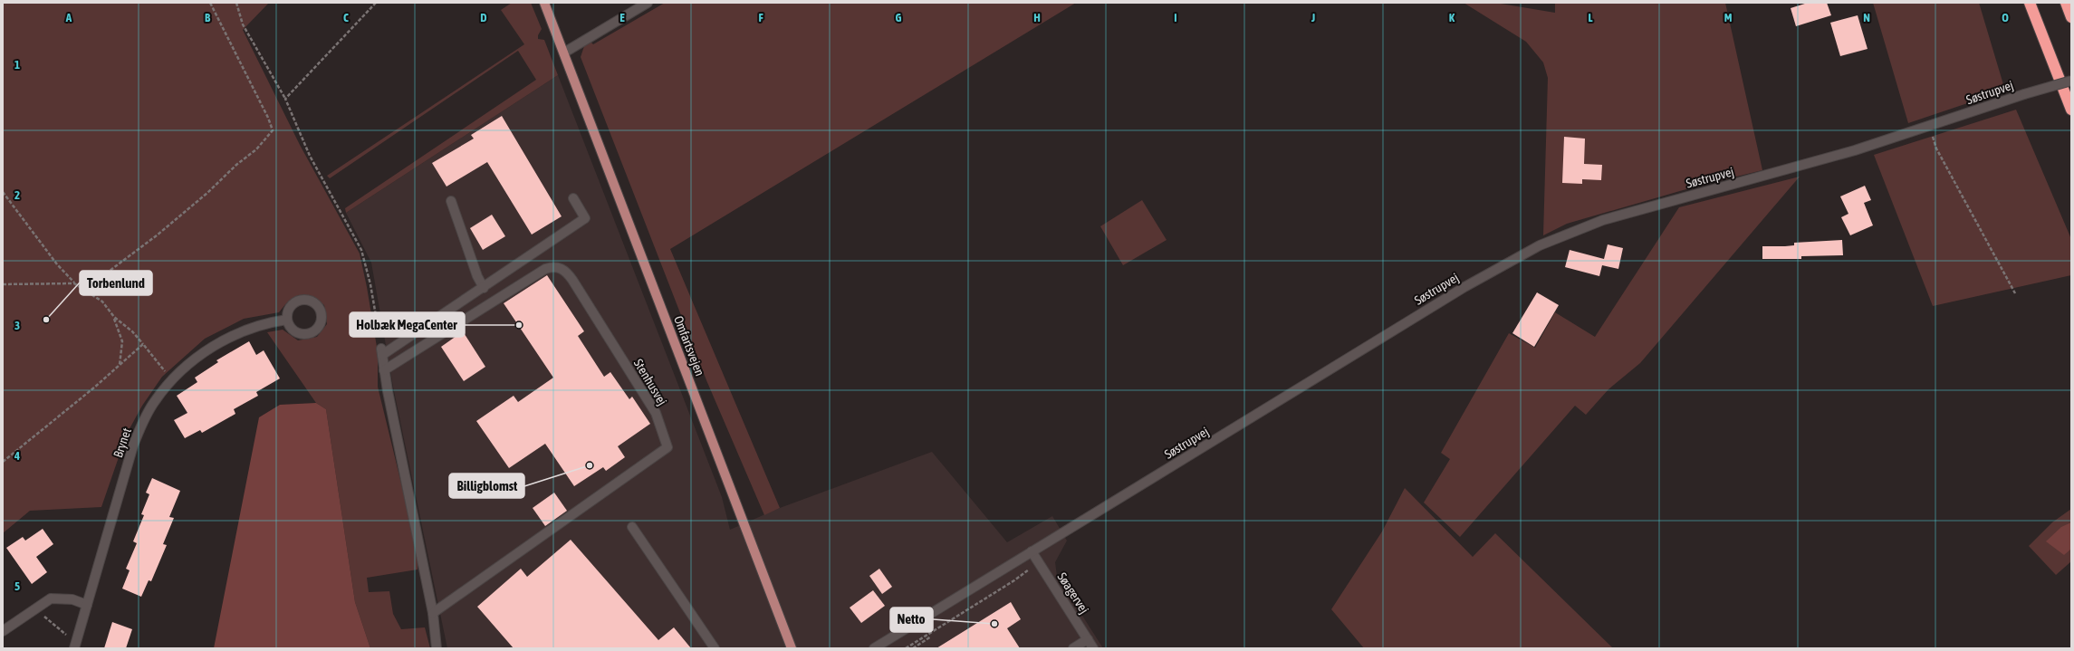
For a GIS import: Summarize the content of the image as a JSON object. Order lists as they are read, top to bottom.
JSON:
{
  "streets": {
    "main road": ["Omfartsvejen"],
    "street": [
      "Søstrupvej",
      "Stenhusvej",
      "Brynet",
      "Søagervej"
    ]
  },
  "crossings": [
    ["Søstrupvej", "Søagervej"]
  ],
  "places": [
    "Torbenlund",
    "Holbæk MegaCenter",
    "Billigblomst",
    "Netto"
  ],
  "grid": {
    "columns": [
      "A",
      "B",
      "C",
      "D",
      "E",
      "F",
      "G",
      "H",
      "I",
      "J",
      "K",
      "L",
      "M",
      "N",
      "O"
    ],
    "rows": [
      "1",
      "2",
      "3",
      "4",
      "5"
    ]
  }
}
